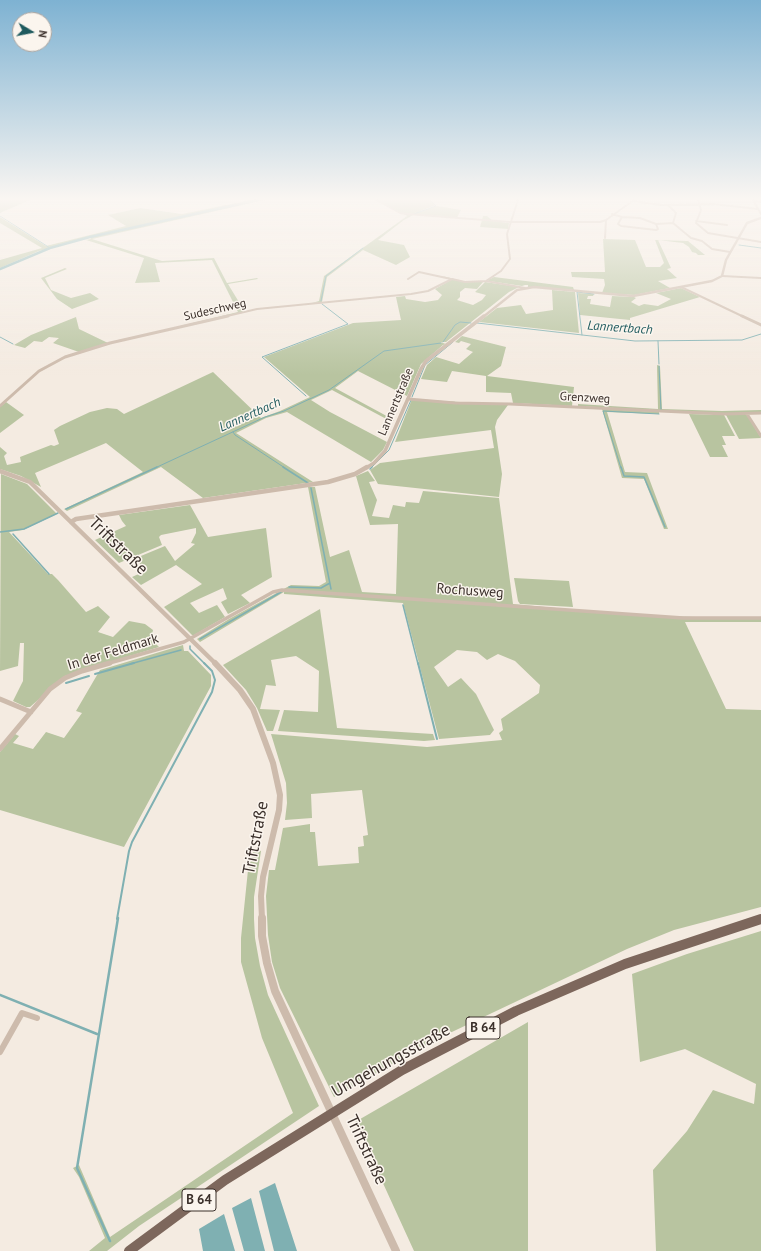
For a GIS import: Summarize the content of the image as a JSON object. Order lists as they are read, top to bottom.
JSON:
{
  "streets": {
    "main road": ["B 64", "Umgehungsstraße"],
    "street": [
      "Sudeschweg",
      "Grenzweg",
      "Lannertstraße",
      "Triftstraße",
      "Rochusweg",
      "In der Feldmark"
    ]
  },
  "crossings": [
    ["Grenzweg", "Lannertstraße"],
    ["Lannertstraße", "Triftstraße"],
    ["Triftstraße", "Rochusweg"],
    ["Triftstraße", "In der Feldmark"],
    ["Rochusweg", "In der Feldmark"]
  ],
  "water": ["Lannertbach"],
  "north": "right"
}
